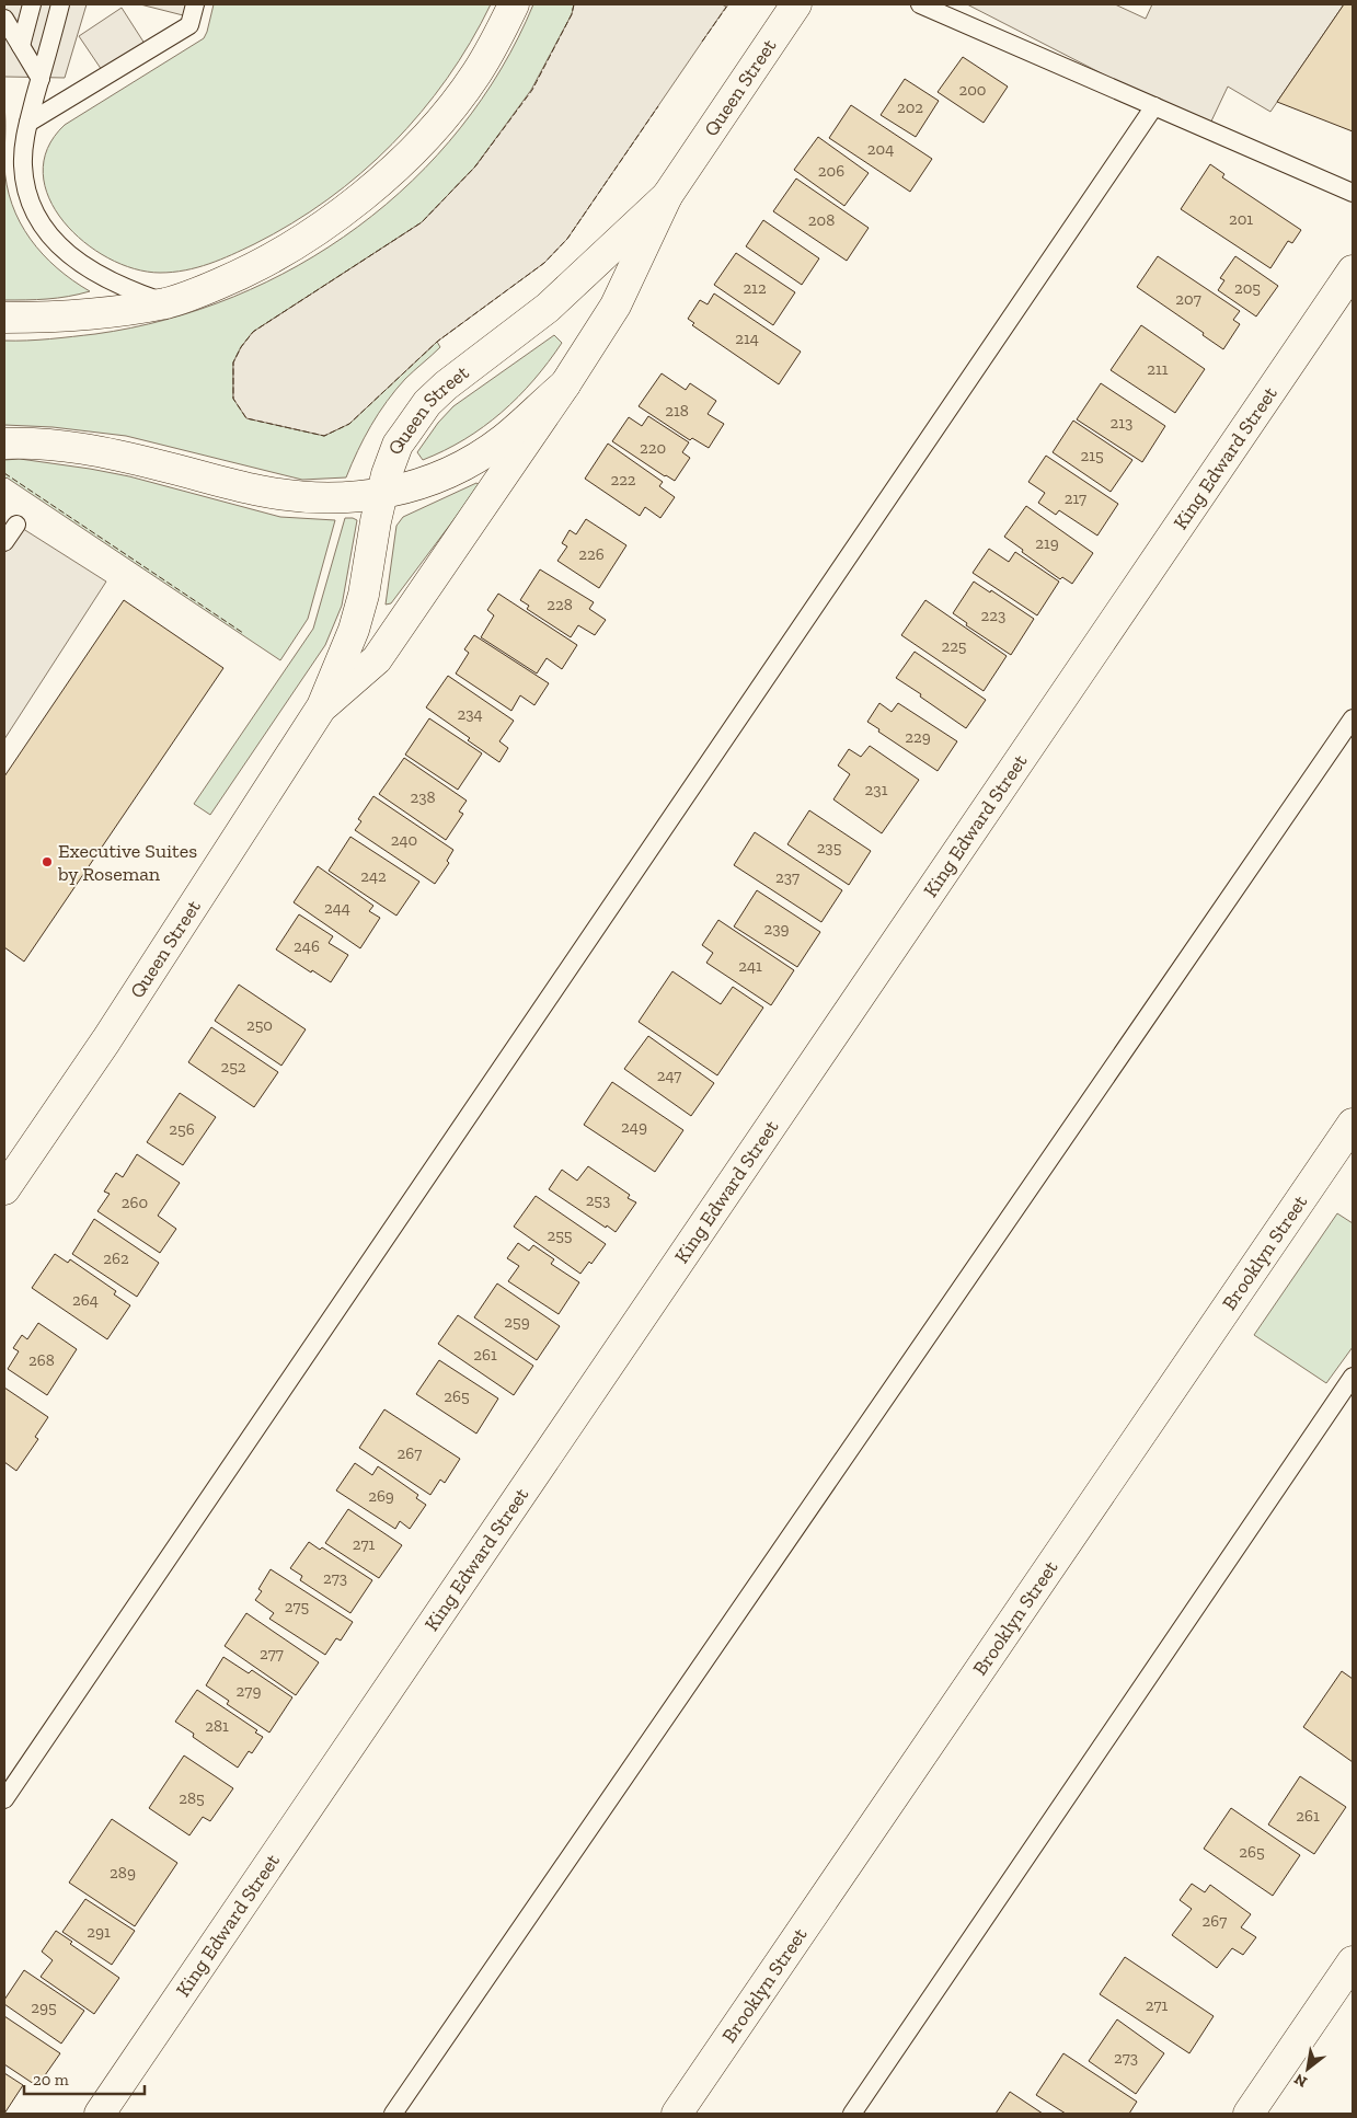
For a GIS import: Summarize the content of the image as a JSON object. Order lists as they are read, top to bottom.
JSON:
{
  "streets": {
    "main road": ["Queen Street", "King Edward Street", "Brooklyn Street"]
  },
  "places": ["Executive Suites by Roseman"],
  "house_numbers": [
    "200",
    "202",
    "204",
    "206",
    "201",
    "208",
    "212",
    "205",
    "207",
    "214",
    "211",
    "218",
    "213",
    "220",
    "215",
    "222",
    "217",
    "219",
    "226",
    "228",
    "223",
    "225",
    "234",
    "229",
    "231",
    "238",
    "240",
    "235",
    "242",
    "237",
    "244",
    "239",
    "246",
    "241",
    "250",
    "252",
    "247",
    "249",
    "256",
    "253",
    "260",
    "255",
    "262",
    "264",
    "259",
    "261",
    "268",
    "265",
    "267",
    "269",
    "271",
    "273",
    "275",
    "277",
    "279",
    "281",
    "285",
    "261",
    "265",
    "289",
    "267",
    "291",
    "271",
    "295",
    "273"
  ],
  "scale_bar": "20 m",
  "north": "bottom left"
}
